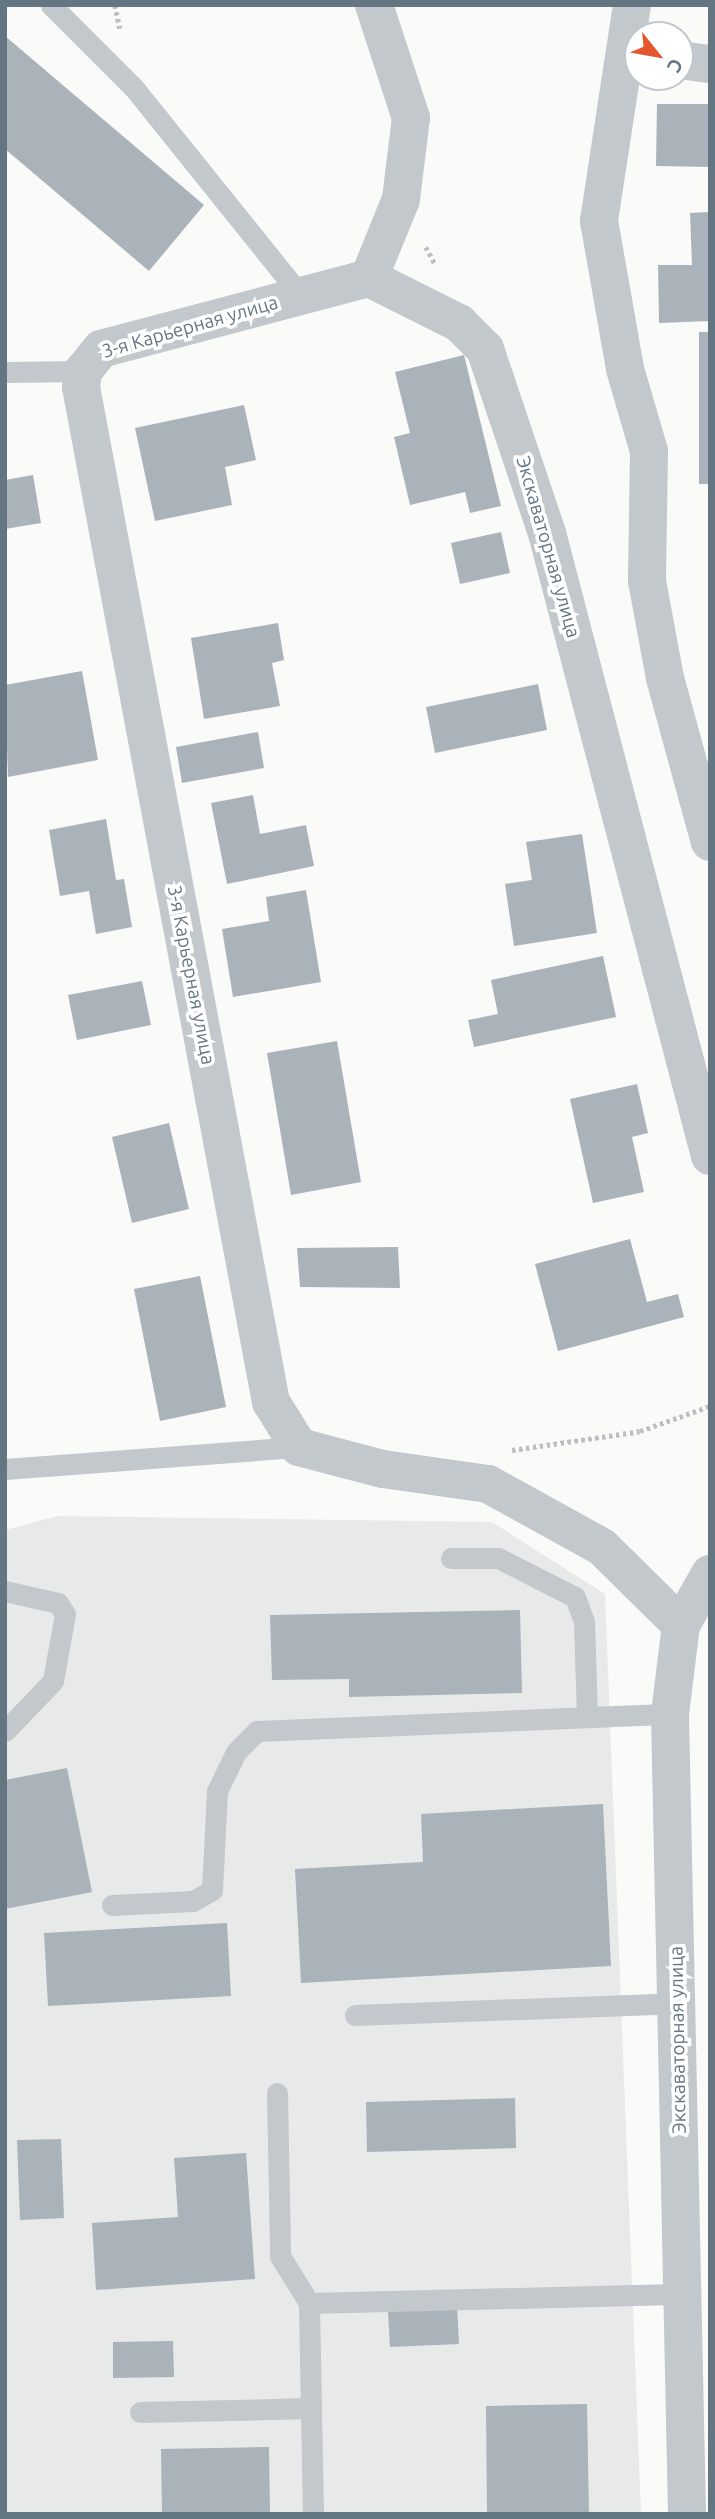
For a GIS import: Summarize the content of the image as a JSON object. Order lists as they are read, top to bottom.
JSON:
{
  "streets": {
    "street": ["3-я Карьерная улица", "Экскаваторная улица"]
  },
  "crossings": [
    ["3-я Карьерная улица", "Экскаваторная улица"]
  ],
  "north": "bottom right"
}
